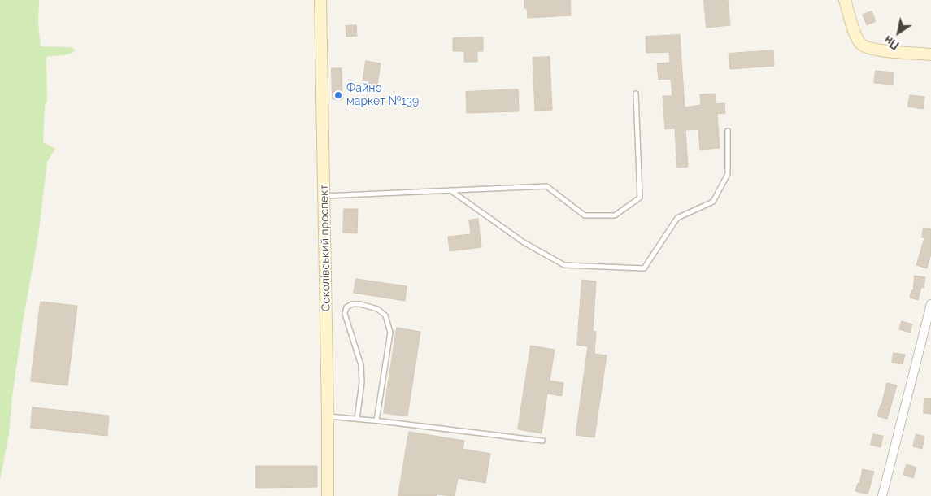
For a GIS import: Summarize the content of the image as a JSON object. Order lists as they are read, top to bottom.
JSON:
{
  "streets": {
    "street": ["Соколівський проспект"]
  },
  "places": ["Файно маркет №139"],
  "north": "bottom left"
}
